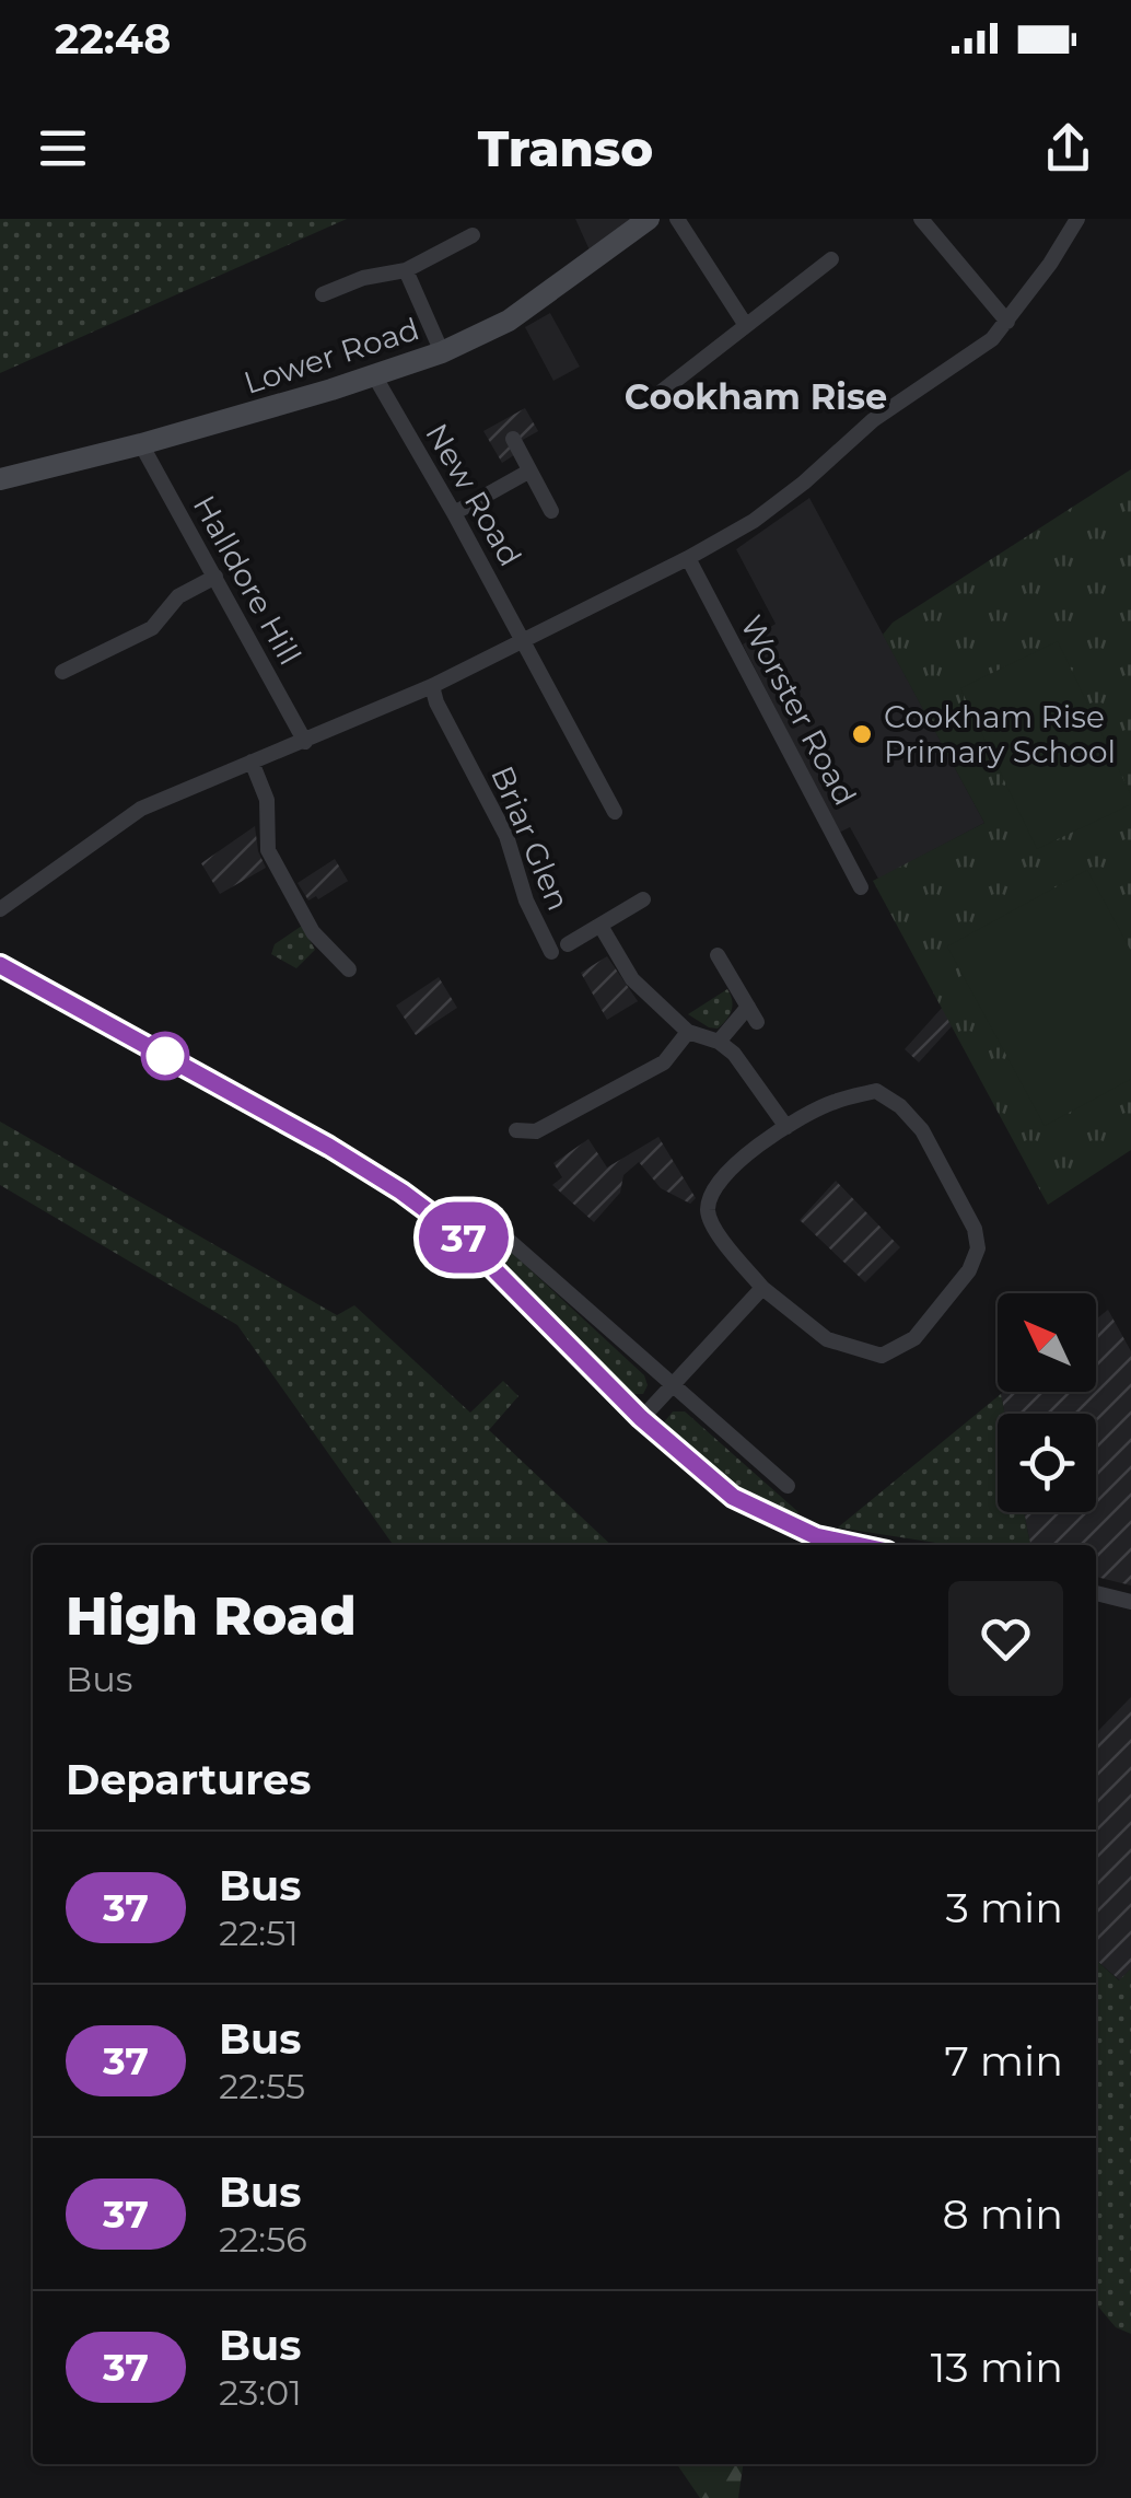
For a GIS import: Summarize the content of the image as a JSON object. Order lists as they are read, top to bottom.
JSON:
{
  "streets": {
    "street": [
      "Lower Road",
      "New Road",
      "Halldore Hill",
      "Worster Road",
      "Briar Glen"
    ]
  },
  "crossings": [
    ["Lower Road", "New Road"],
    ["Lower Road", "Halldore Hill"]
  ],
  "districts": ["Cookham Rise"],
  "places": ["Cookham Rise Primary School"],
  "lines": ["bus line 37"],
  "north": "top left",
  "page": {
    "status": "22:48",
    "header": "Transo",
    "on_map": "37",
    "heading": [
      ["High Road", "Bus"],
      "Departures"
    ],
    "list": [
      {
        "mark": "37",
        "name": "Bus",
        "note": "22:51",
        "value": "3 min"
      },
      {
        "mark": "37",
        "name": "Bus",
        "note": "22:55",
        "value": "7 min"
      },
      {
        "mark": "37",
        "name": "Bus",
        "note": "22:56",
        "value": "8 min"
      },
      {
        "mark": "37",
        "name": "Bus",
        "note": "23:01",
        "value": "13 min"
      }
    ]
  }
}
